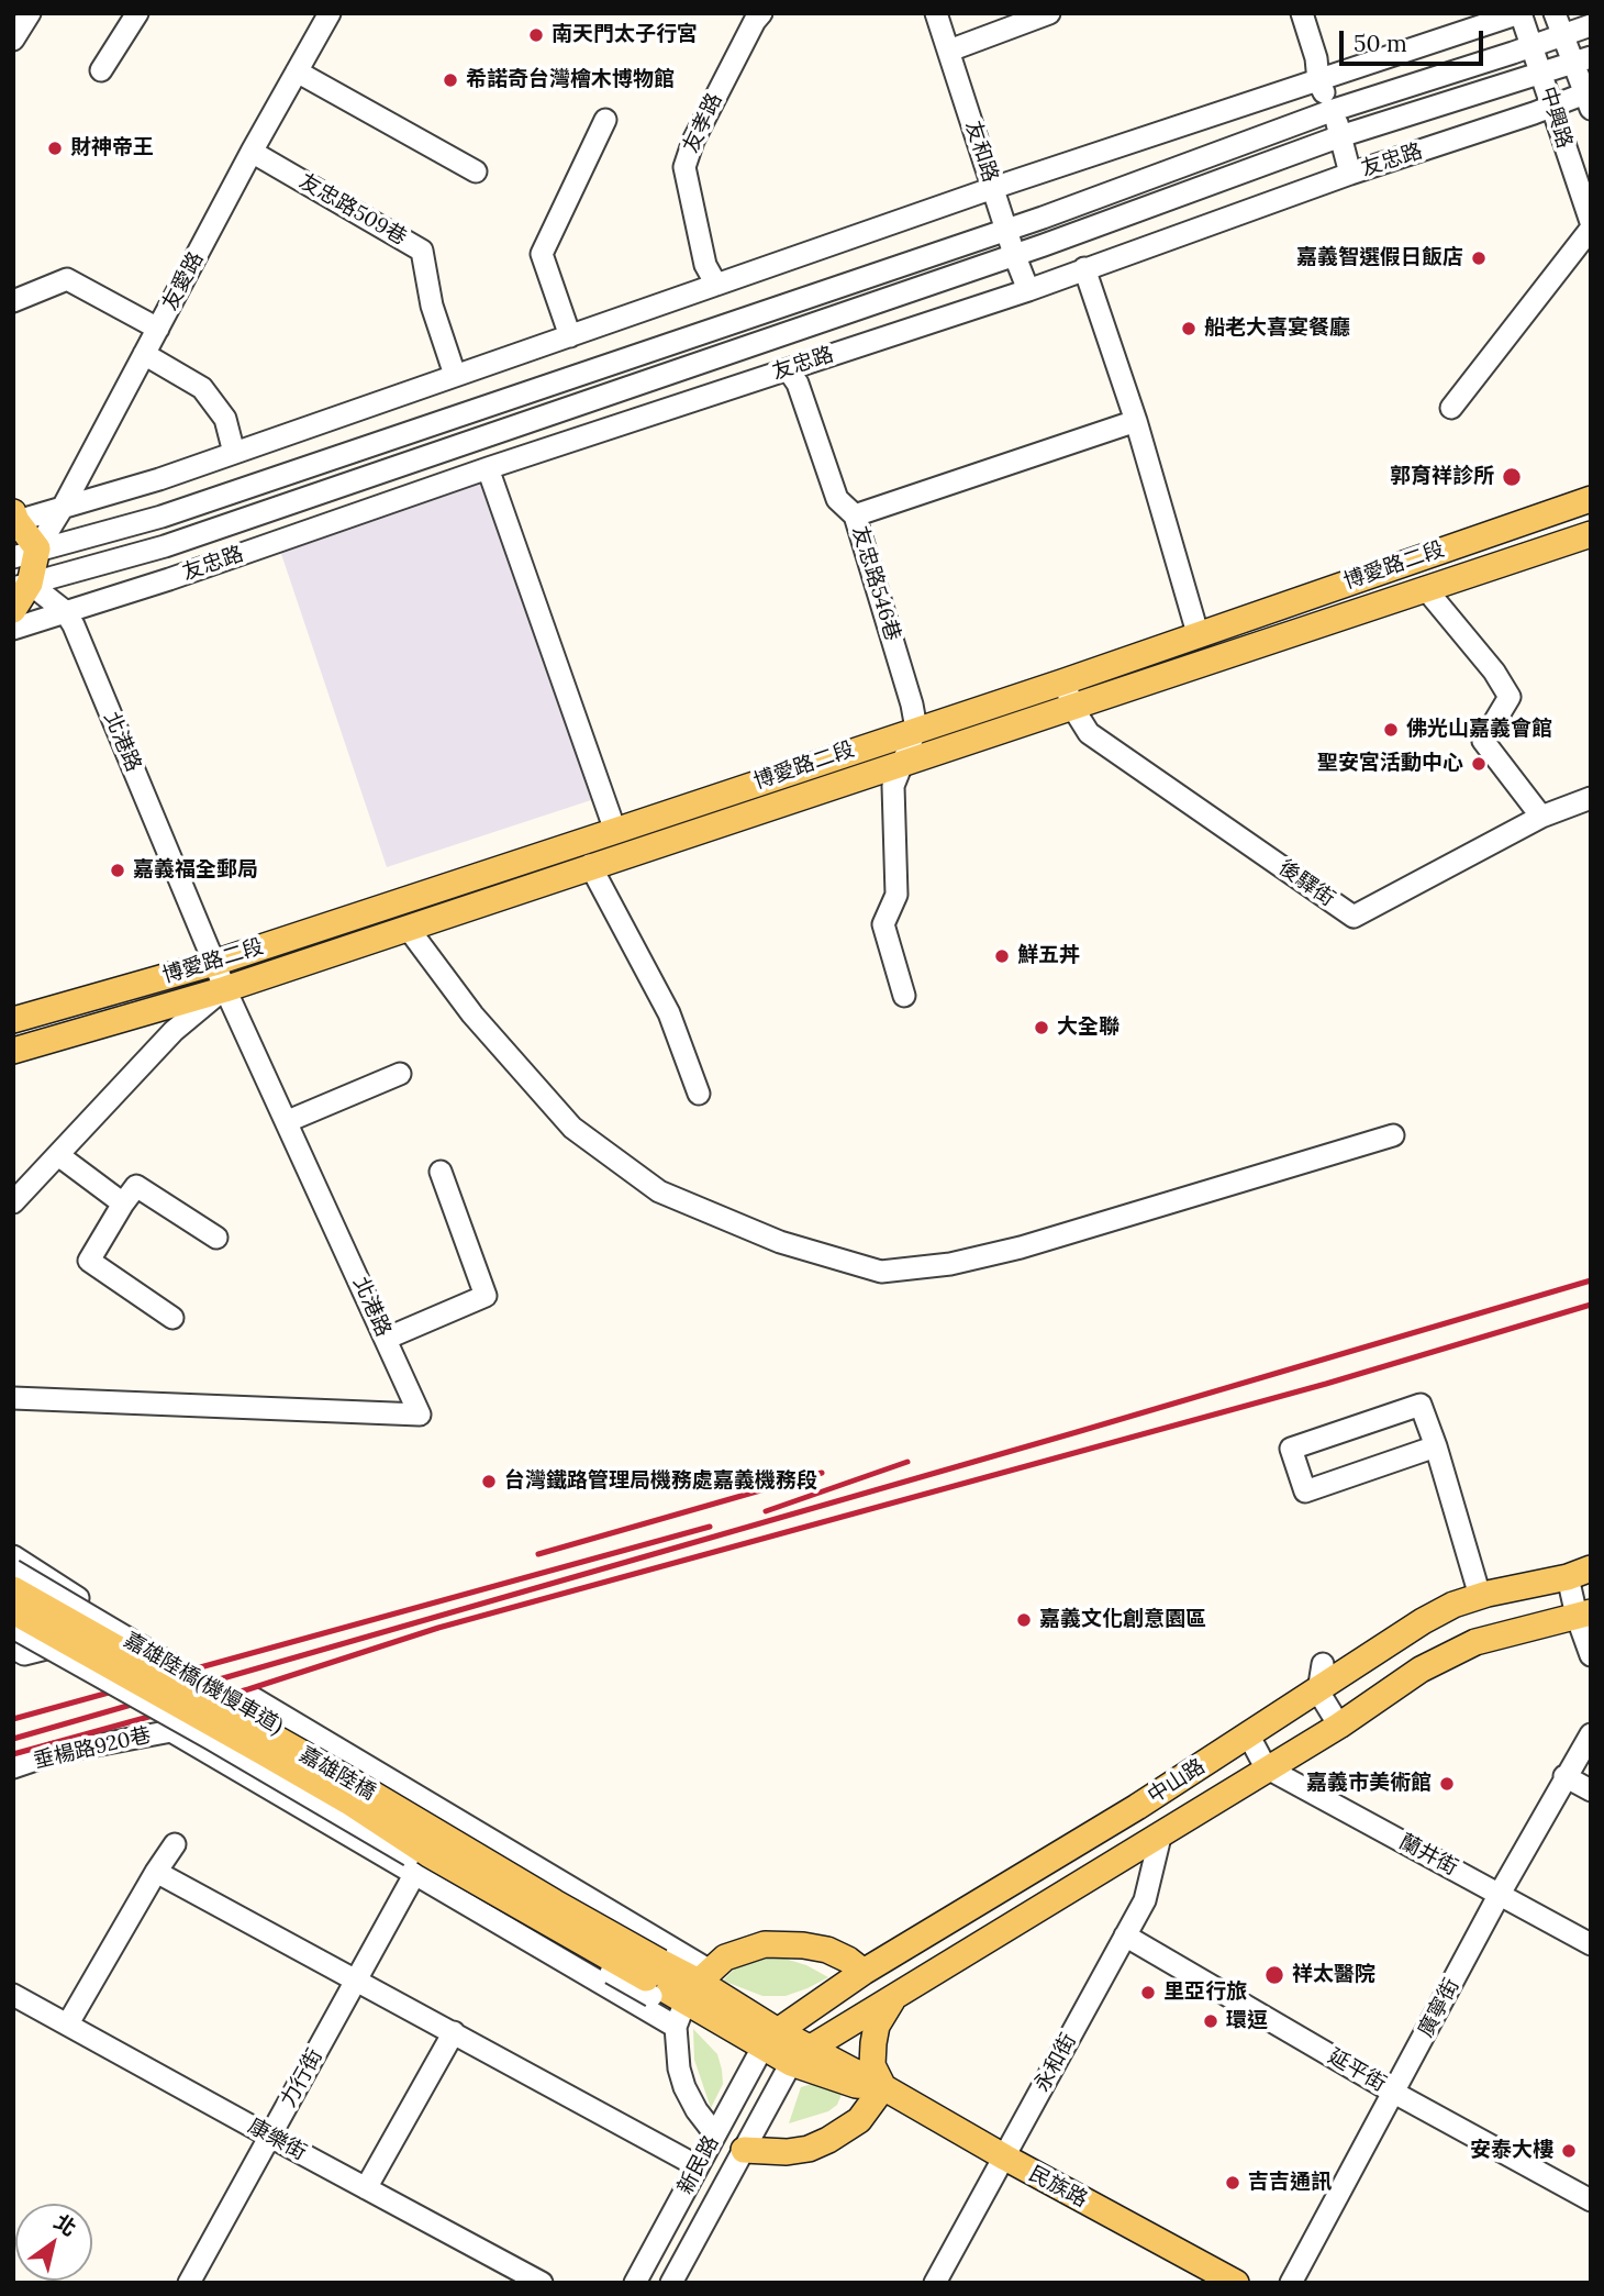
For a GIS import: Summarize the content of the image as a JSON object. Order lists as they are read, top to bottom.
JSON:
{
  "streets": {
    "main road": [
      "博愛路二段",
      "嘉雄陸橋",
      "中山路",
      "民族路"
    ],
    "street": [
      "中興路",
      "友孝路",
      "友和路",
      "友忠路",
      "友忠路509巷",
      "友愛路",
      "友忠路546巷",
      "北港路",
      "後驛街",
      "嘉雄陸橋(機慢車道)",
      "垂楊路920巷",
      "蘭井街",
      "廣寧街",
      "永和街",
      "延平街",
      "力行街",
      "康樂街",
      "新民路"
    ]
  },
  "crossings": [
    ["中興路", "友忠路"],
    ["友和路", "友忠路"],
    ["友忠路", "友忠路546巷"],
    ["友忠路", "北港路"],
    ["友忠路509巷", "友愛路"],
    ["博愛路二段", "友忠路546巷"],
    ["博愛路二段", "北港路"],
    ["博愛路二段", "後驛街"],
    ["嘉雄陸橋(機慢車道)", "嘉雄陸橋"],
    ["嘉雄陸橋(機慢車道)", "民族路"],
    ["垂楊路920巷", "民族路"],
    ["嘉雄陸橋", "民族路"],
    ["中山路", "蘭井街"],
    ["中山路", "永和街"],
    ["中山路", "新民路"],
    ["中山路", "民族路"],
    ["蘭井街", "廣寧街"],
    ["廣寧街", "延平街"],
    ["永和街", "延平街"],
    ["永和街", "民族路"],
    ["力行街", "康樂街"],
    ["新民路", "民族路"]
  ],
  "places": [
    "南天門太子行宮",
    "希諾奇台灣檜木博物館",
    "財神帝王",
    "嘉義智選假日飯店",
    "船老大喜宴餐廳",
    "郭育祥診所",
    "佛光山嘉義會館",
    "聖安宮活動中心",
    "嘉義福全郵局",
    "鮮五丼",
    "大全聯",
    "台灣鐵路管理局機務處嘉義機務段",
    "嘉義文化創意園區",
    "嘉義市美術館",
    "祥太醫院",
    "里亞行旅",
    "環逗",
    "安泰大樓",
    "吉吉通訊"
  ],
  "scale_bar": "50 m",
  "north": "top right"
}
